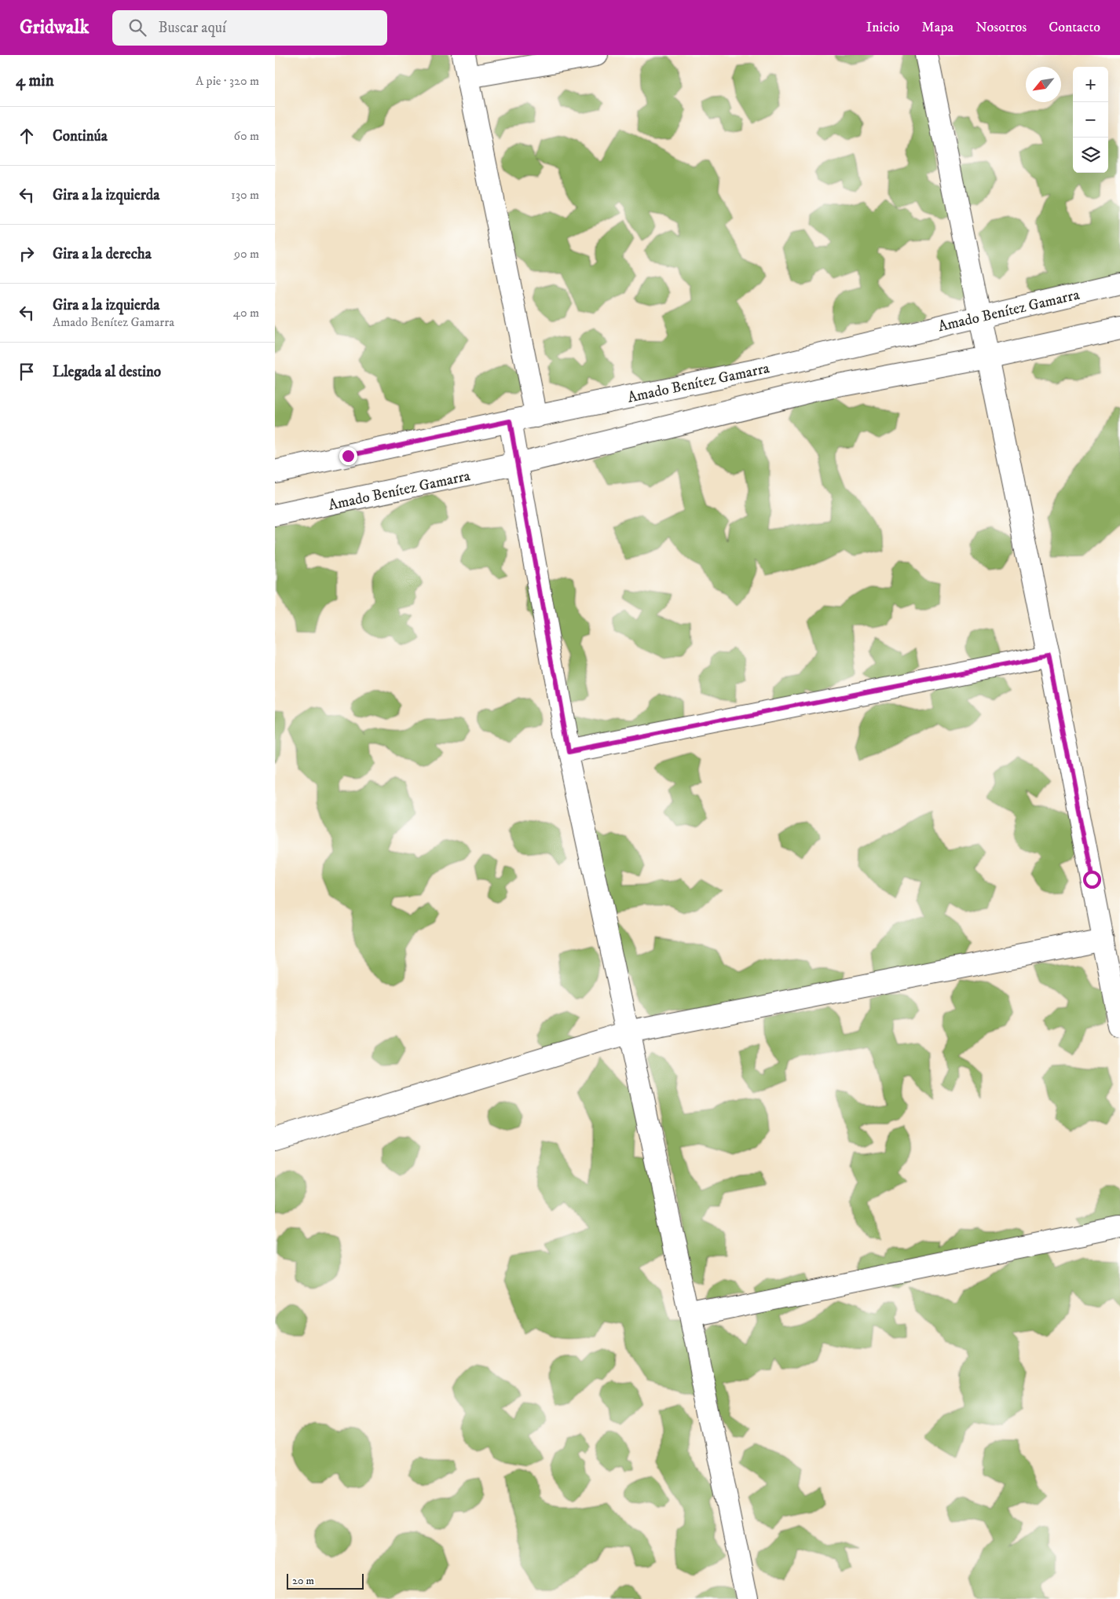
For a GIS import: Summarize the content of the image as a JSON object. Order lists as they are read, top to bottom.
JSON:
{
  "streets": {
    "street": ["Amado Benítez Gamarra"]
  },
  "scale_bar": "20 m",
  "north": "bottom left",
  "page": {
    "header": "Gridwalk",
    "search": "Buscar aquí",
    "nav": [
      "Inicio",
      "Mapa",
      "Nosotros",
      "Contacto"
    ],
    "heading": ["4 min", "A pie · 320 m"],
    "map_buttons": ["+", "−"],
    "list": [
      ["Continúa", "60 m"],
      ["Gira a la izquierda", "130 m"],
      ["Gira a la derecha", "90 m"],
      ["Gira a la izquierda", "Amado Benítez Gamarra", "40 m"],
      "Llegada al destino"
    ],
    "scale": "20 m"
  }
}
